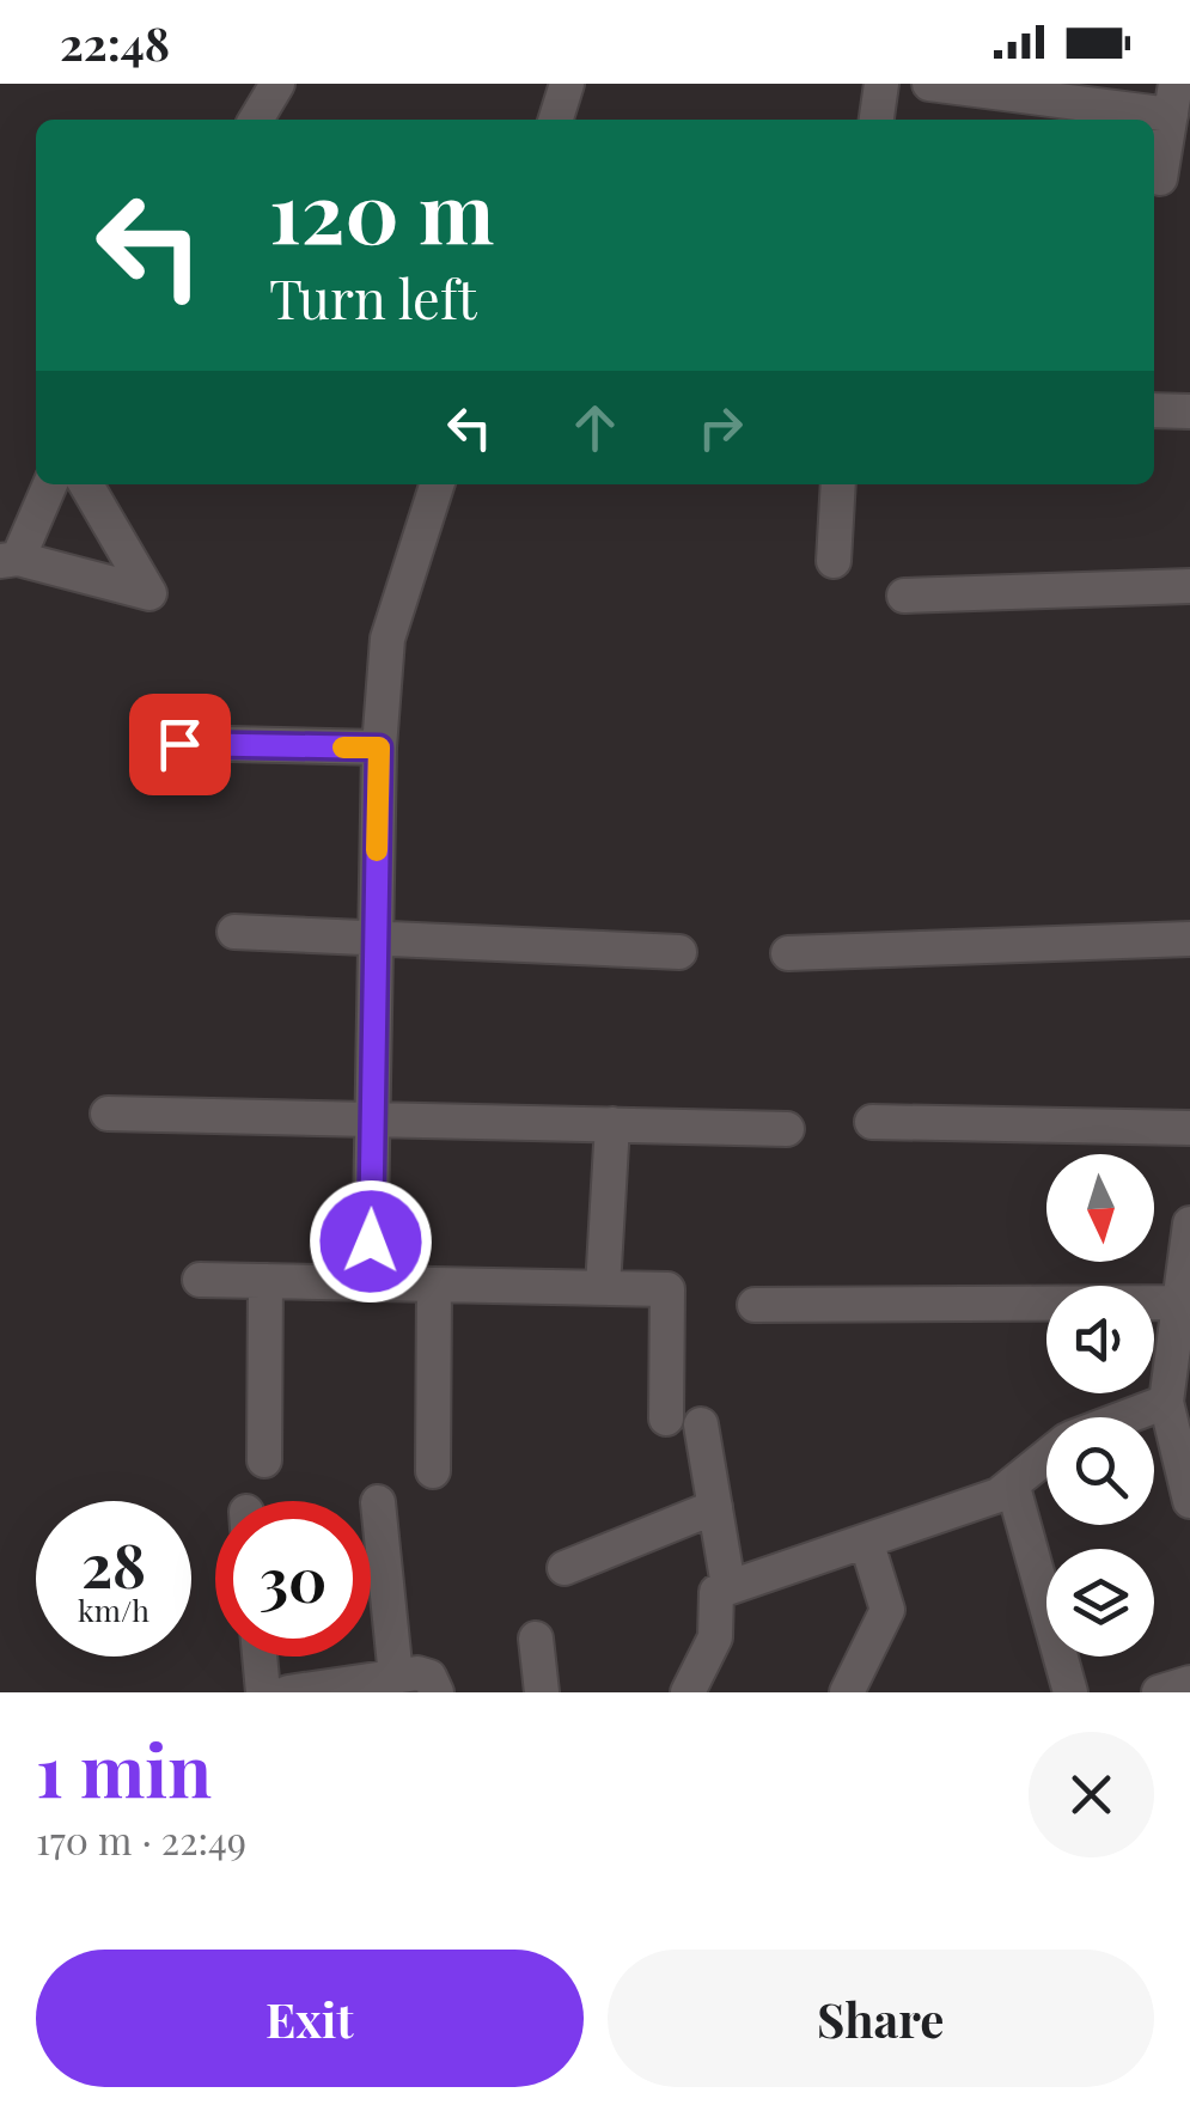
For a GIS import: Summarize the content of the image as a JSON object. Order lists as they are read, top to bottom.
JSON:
{
  "north": "bottom",
  "page": {
    "status": "22:48",
    "turn": ["120 m", "Turn left"],
    "speed": "28 km/h",
    "limit": "30",
    "heading": ["1 min", "170 m · 22:49"],
    "buttons": ["Exit", "Share"]
  }
}
